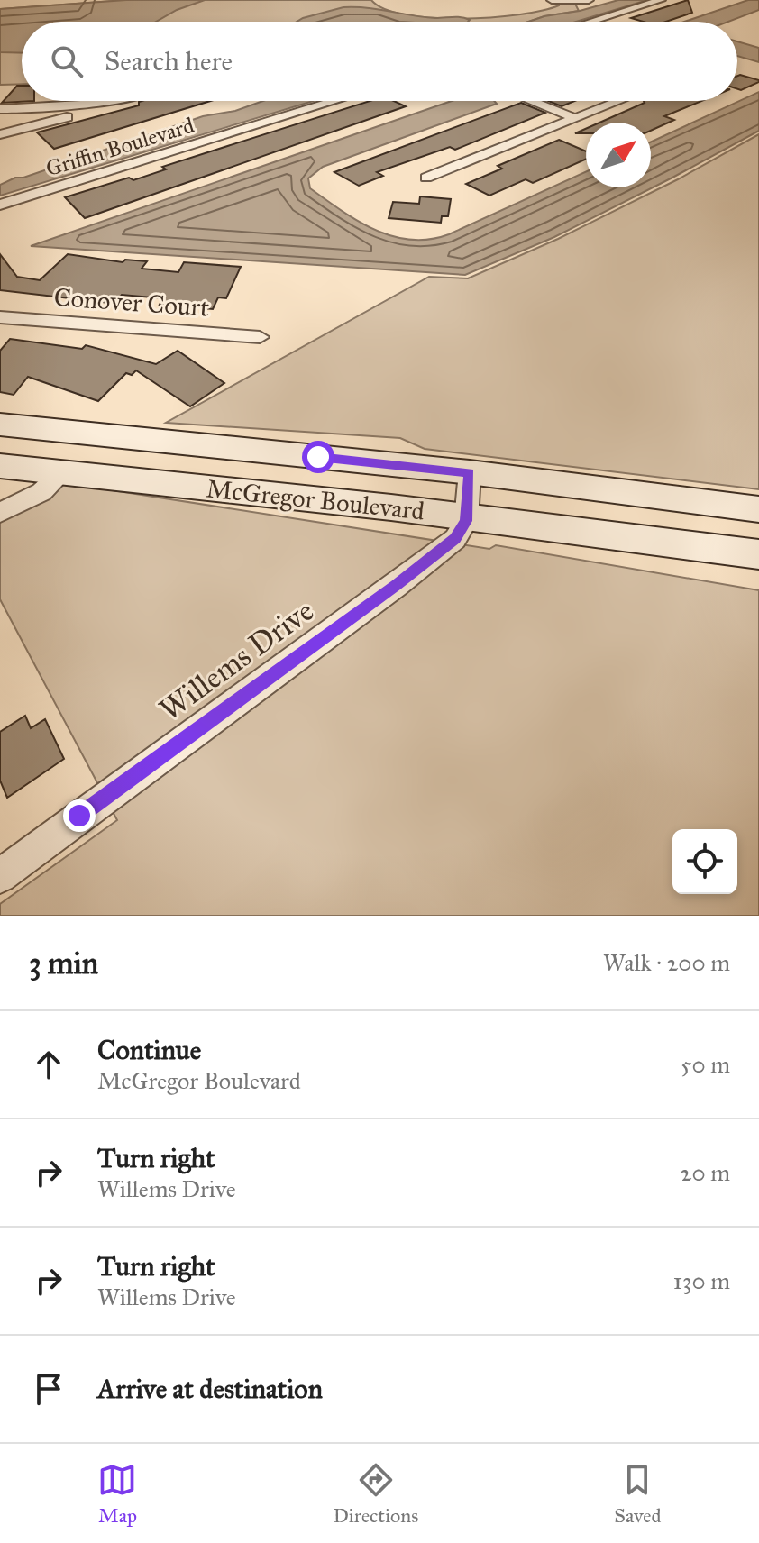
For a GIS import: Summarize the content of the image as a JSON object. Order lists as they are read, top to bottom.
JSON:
{
  "streets": {
    "main road": ["McGregor Boulevard"],
    "street": ["Griffin Boulevard", "Conover Court", "Willems Drive"]
  },
  "crossings": [
    ["McGregor Boulevard", "Willems Drive"]
  ],
  "north": "top right",
  "page": {
    "search": "Search here",
    "heading": ["3 min", "Walk · 200 m"],
    "list": [
      ["Continue", "McGregor Boulevard", "50 m"],
      ["Turn right", "Willems Drive", "20 m"],
      ["Turn right", "Willems Drive", "130 m"],
      "Arrive at destination"
    ],
    "nav": ["Map", "Directions", "Saved"]
  }
}
